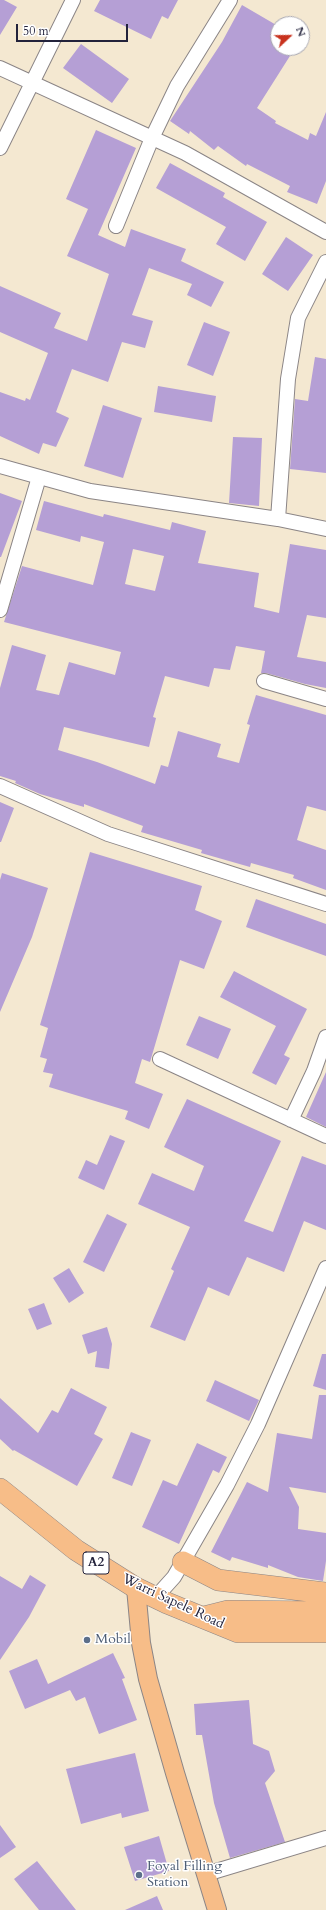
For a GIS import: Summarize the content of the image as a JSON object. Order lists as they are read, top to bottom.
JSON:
{
  "streets": {
    "highway": ["A2", "Warri Sapele Road"]
  },
  "places": ["Mobil", "Foyal Filling Station"],
  "scale_bar": "50 m",
  "north": "right"
}
